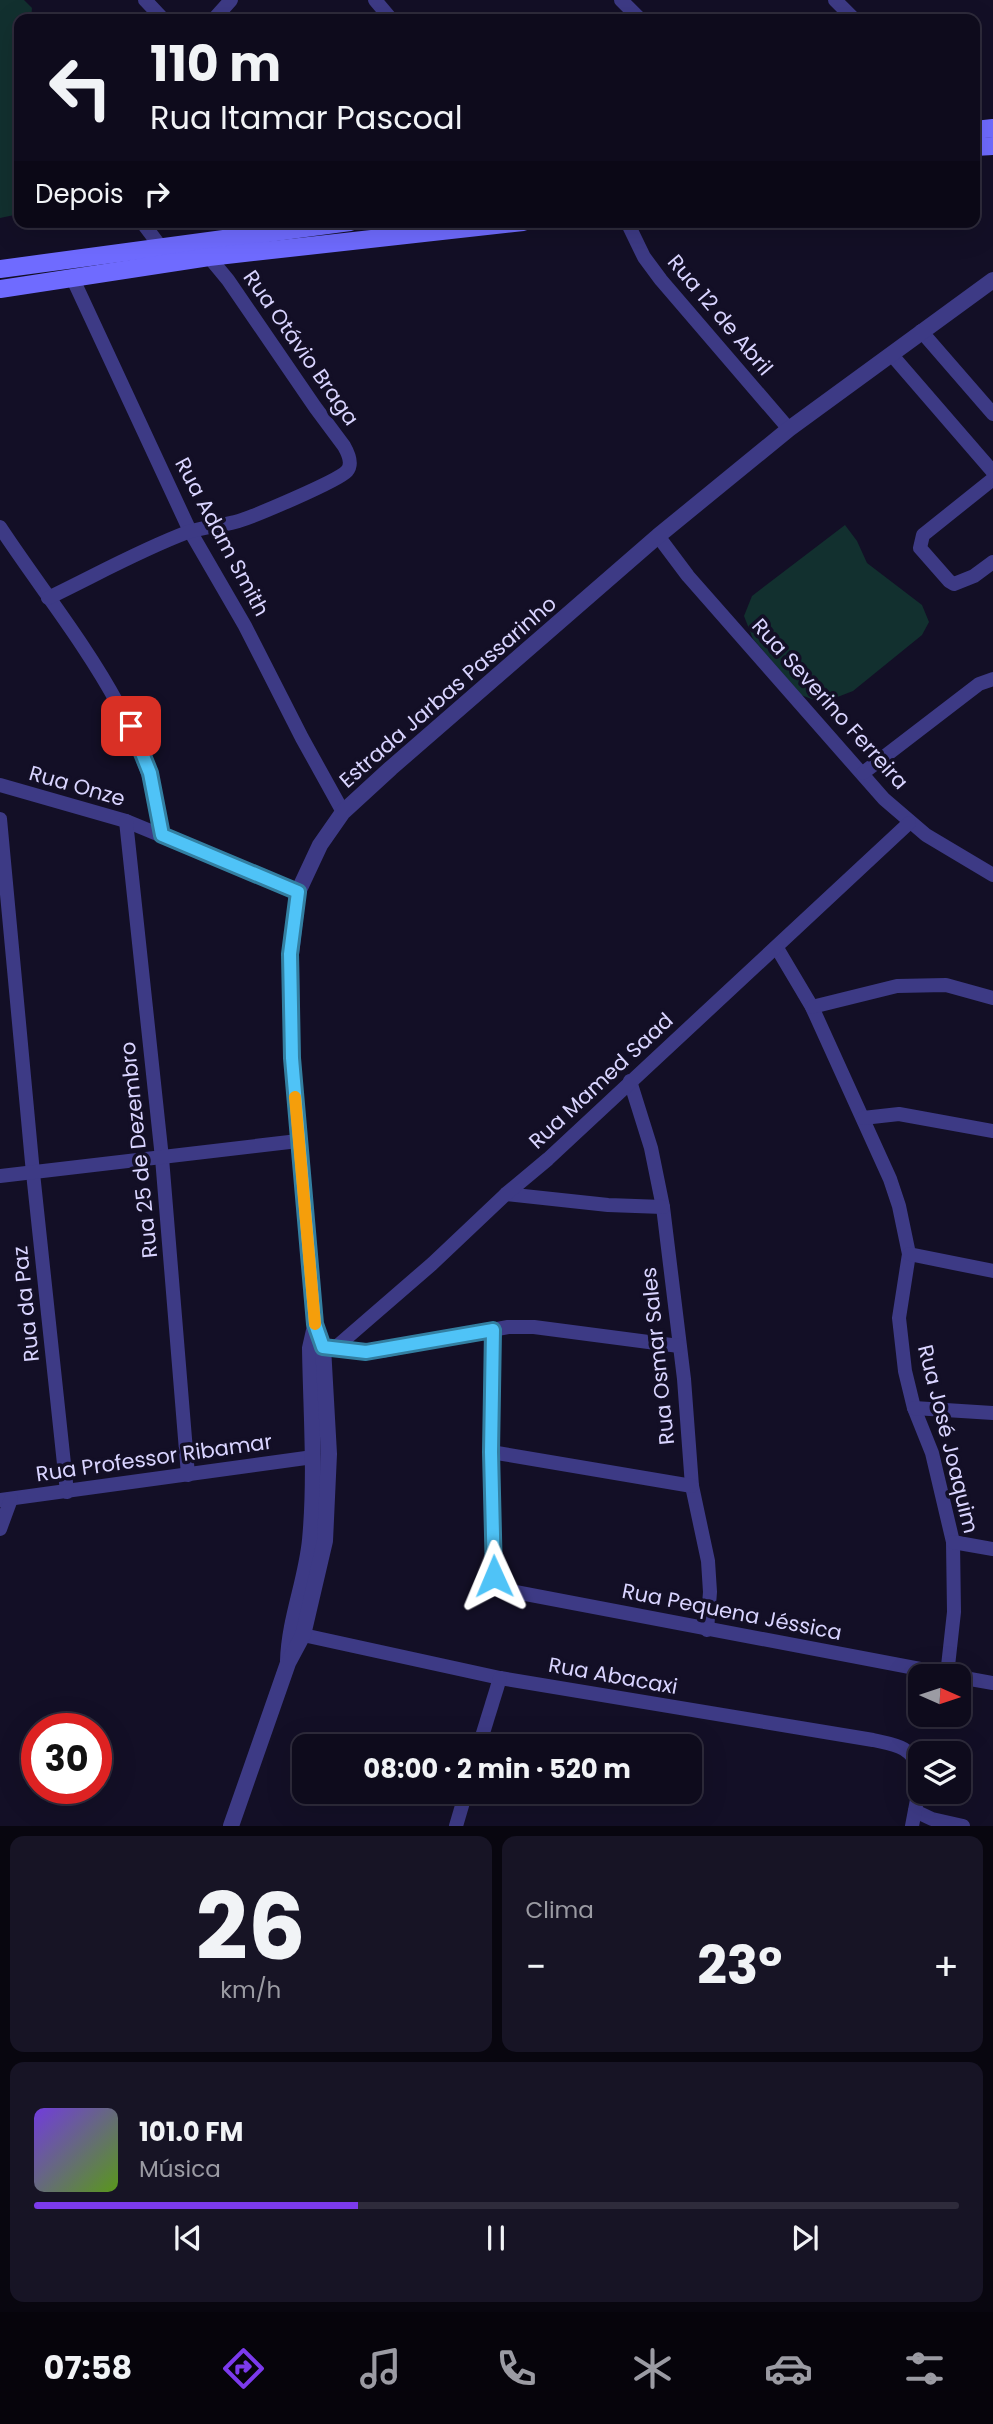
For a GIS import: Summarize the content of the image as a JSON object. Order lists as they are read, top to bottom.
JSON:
{
  "streets": {
    "street": [
      "Rua 12 de Abril",
      "Rua Otávio Braga",
      "Rua Adam Smith",
      "Estrada Jarbas Passarinho",
      "Rua Severino Ferreira",
      "Rua Onze",
      "Rua Mamed Saad",
      "Rua 25 de Dezembro",
      "Rua da Paz",
      "Rua Osmar Sales",
      "Rua José Joaquim",
      "Rua Professor Ribamar",
      "Rua Pequena Jéssica",
      "Rua Abacaxi"
    ]
  },
  "crossings": [
    ["Rua 12 de Abril", "Estrada Jarbas Passarinho"],
    ["Rua Otávio Braga", "Rua Adam Smith"],
    ["Rua Adam Smith", "Estrada Jarbas Passarinho"],
    ["Estrada Jarbas Passarinho", "Rua Severino Ferreira"],
    ["Estrada Jarbas Passarinho", "Rua Onze"],
    ["Estrada Jarbas Passarinho", "Rua Mamed Saad"],
    ["Estrada Jarbas Passarinho", "Rua Professor Ribamar"],
    ["Estrada Jarbas Passarinho", "Rua Abacaxi"],
    ["Rua Severino Ferreira", "Rua Mamed Saad"],
    ["Rua Onze", "Rua 25 de Dezembro"],
    ["Rua Mamed Saad", "Rua Osmar Sales"],
    ["Rua Mamed Saad", "Rua José Joaquim"],
    ["Rua 25 de Dezembro", "Rua Professor Ribamar"],
    ["Rua da Paz", "Rua Professor Ribamar"],
    ["Rua Osmar Sales", "Rua Pequena Jéssica"]
  ],
  "north": "right",
  "page": {
    "turn": ["110 m", "Rua Itamar Pascoal"],
    "then": "Depois",
    "limit": "30",
    "trip": "08:00 · 2 min · 520 m",
    "tile": [
      ["26", "km/h"],
      "Clima"
    ],
    "heat": ["−", "23°", "+"],
    "song": ["101.0 FM", "Música"],
    "tabs": "07:58"
  }
}
